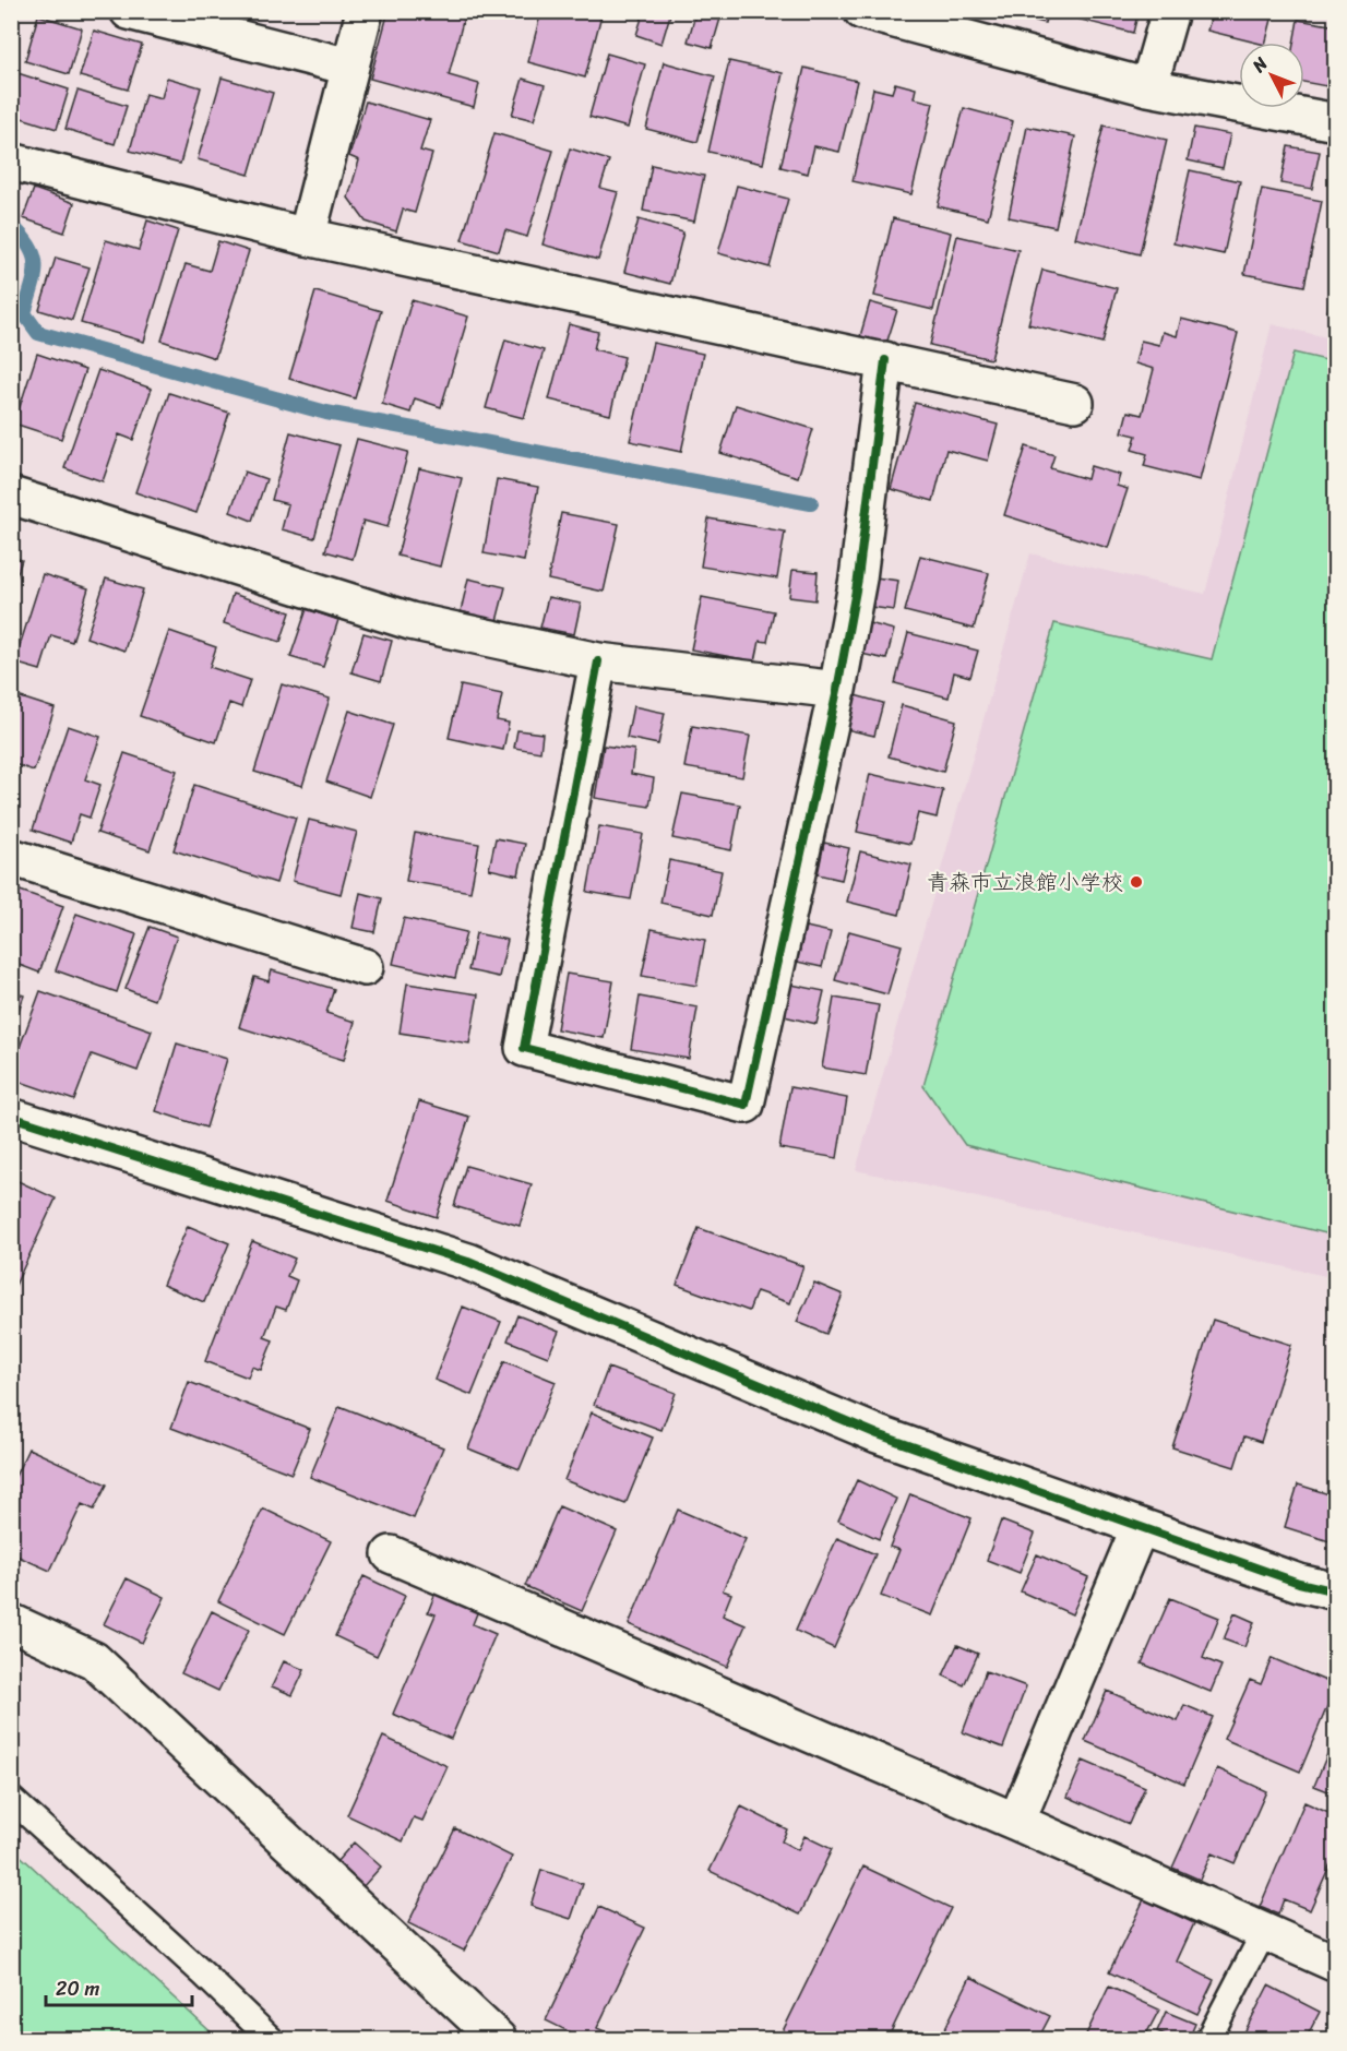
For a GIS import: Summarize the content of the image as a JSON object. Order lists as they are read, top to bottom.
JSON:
{
  "places": ["青森市立浪館小学校"],
  "scale_bar": "20 m",
  "north": "top left"
}
